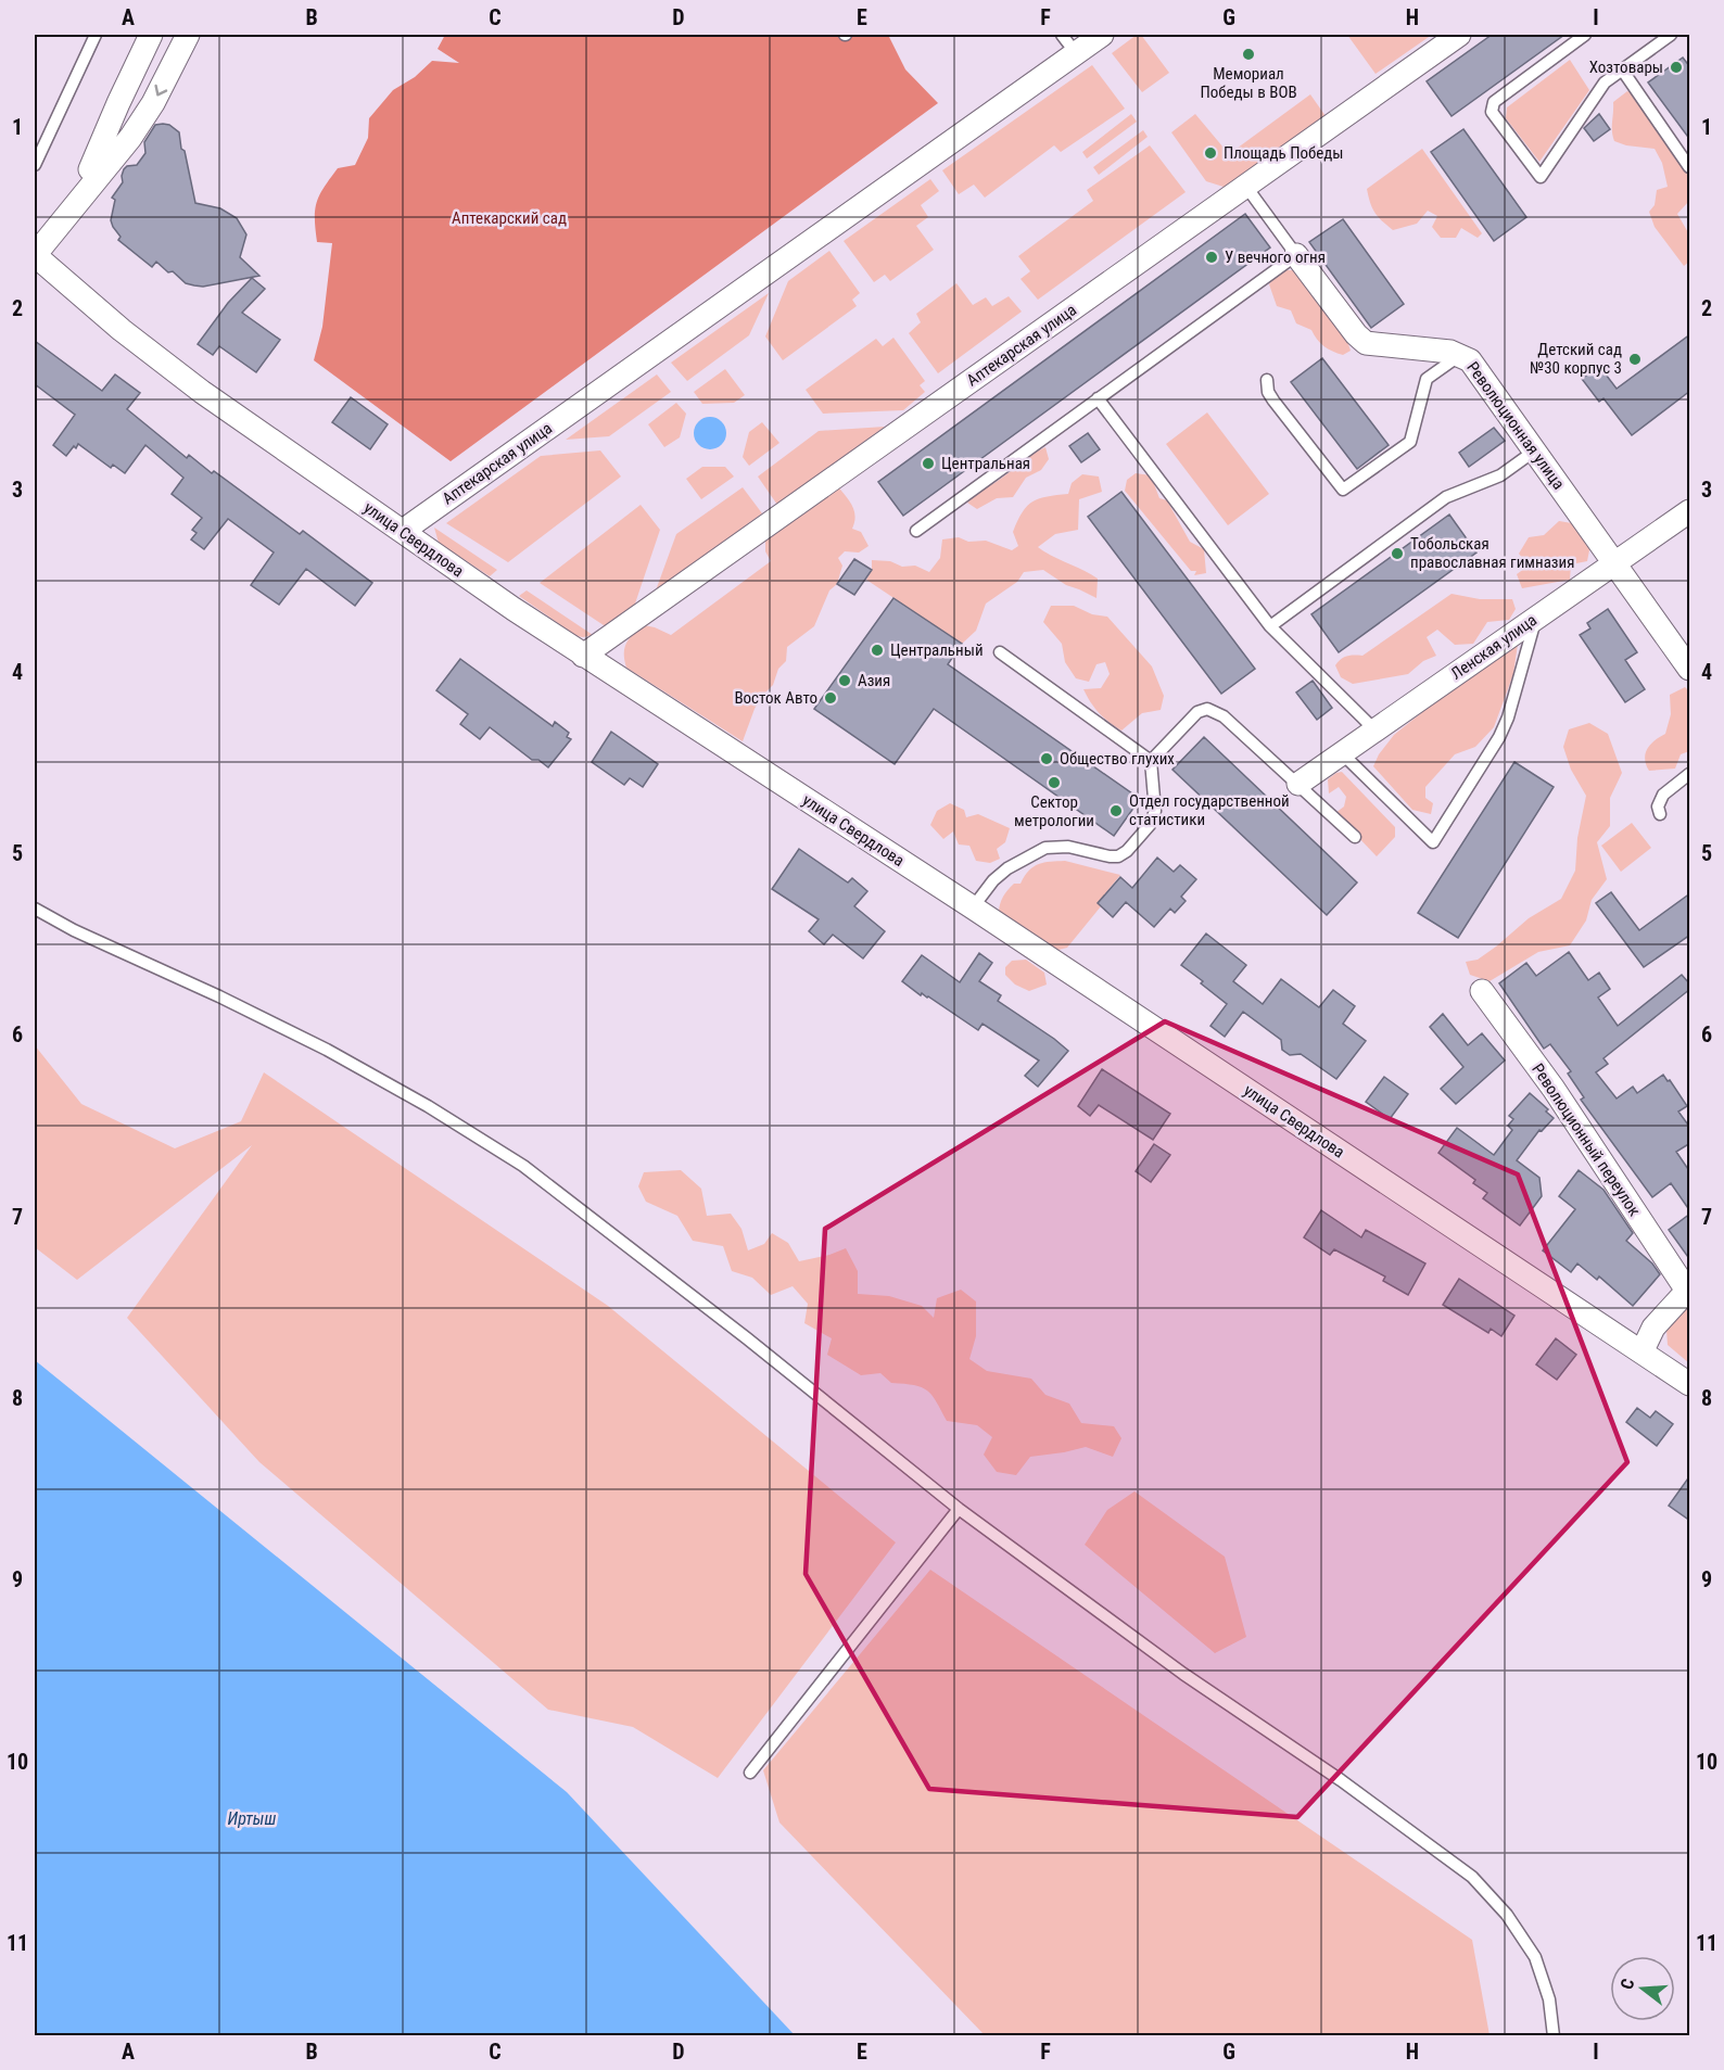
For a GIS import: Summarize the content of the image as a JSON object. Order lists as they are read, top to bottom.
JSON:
{
  "streets": {
    "street": [
      "Аптекарская улица",
      "Революционная улица",
      "улица Свердлова",
      "Ленская улица",
      "Революционный переулок"
    ]
  },
  "crossings": [
    ["Аптекарская улица", "улица Свердлова"],
    ["Революционная улица", "Ленская улица"]
  ],
  "water": ["Иртыш"],
  "parks": ["Аптекарский сад"],
  "places": [
    "Мемориал Победы в ВОВ",
    "Хозтовары",
    "Площадь Победы",
    "У вечного огня",
    "Детский сад №30 корпус 3",
    "Центральная",
    "Тобольская православная гимназия",
    "Центральный",
    "Азия",
    "Восток Авто",
    "Общество глухих",
    "Сектор метрологии",
    "Отдел государственной статистики"
  ],
  "north": "left",
  "grid": {
    "columns": [
      "A",
      "B",
      "C",
      "D",
      "E",
      "F",
      "G",
      "H",
      "I"
    ],
    "rows": [
      "1",
      "2",
      "3",
      "4",
      "5",
      "6",
      "7",
      "8",
      "9",
      "10",
      "11"
    ]
  }
}
